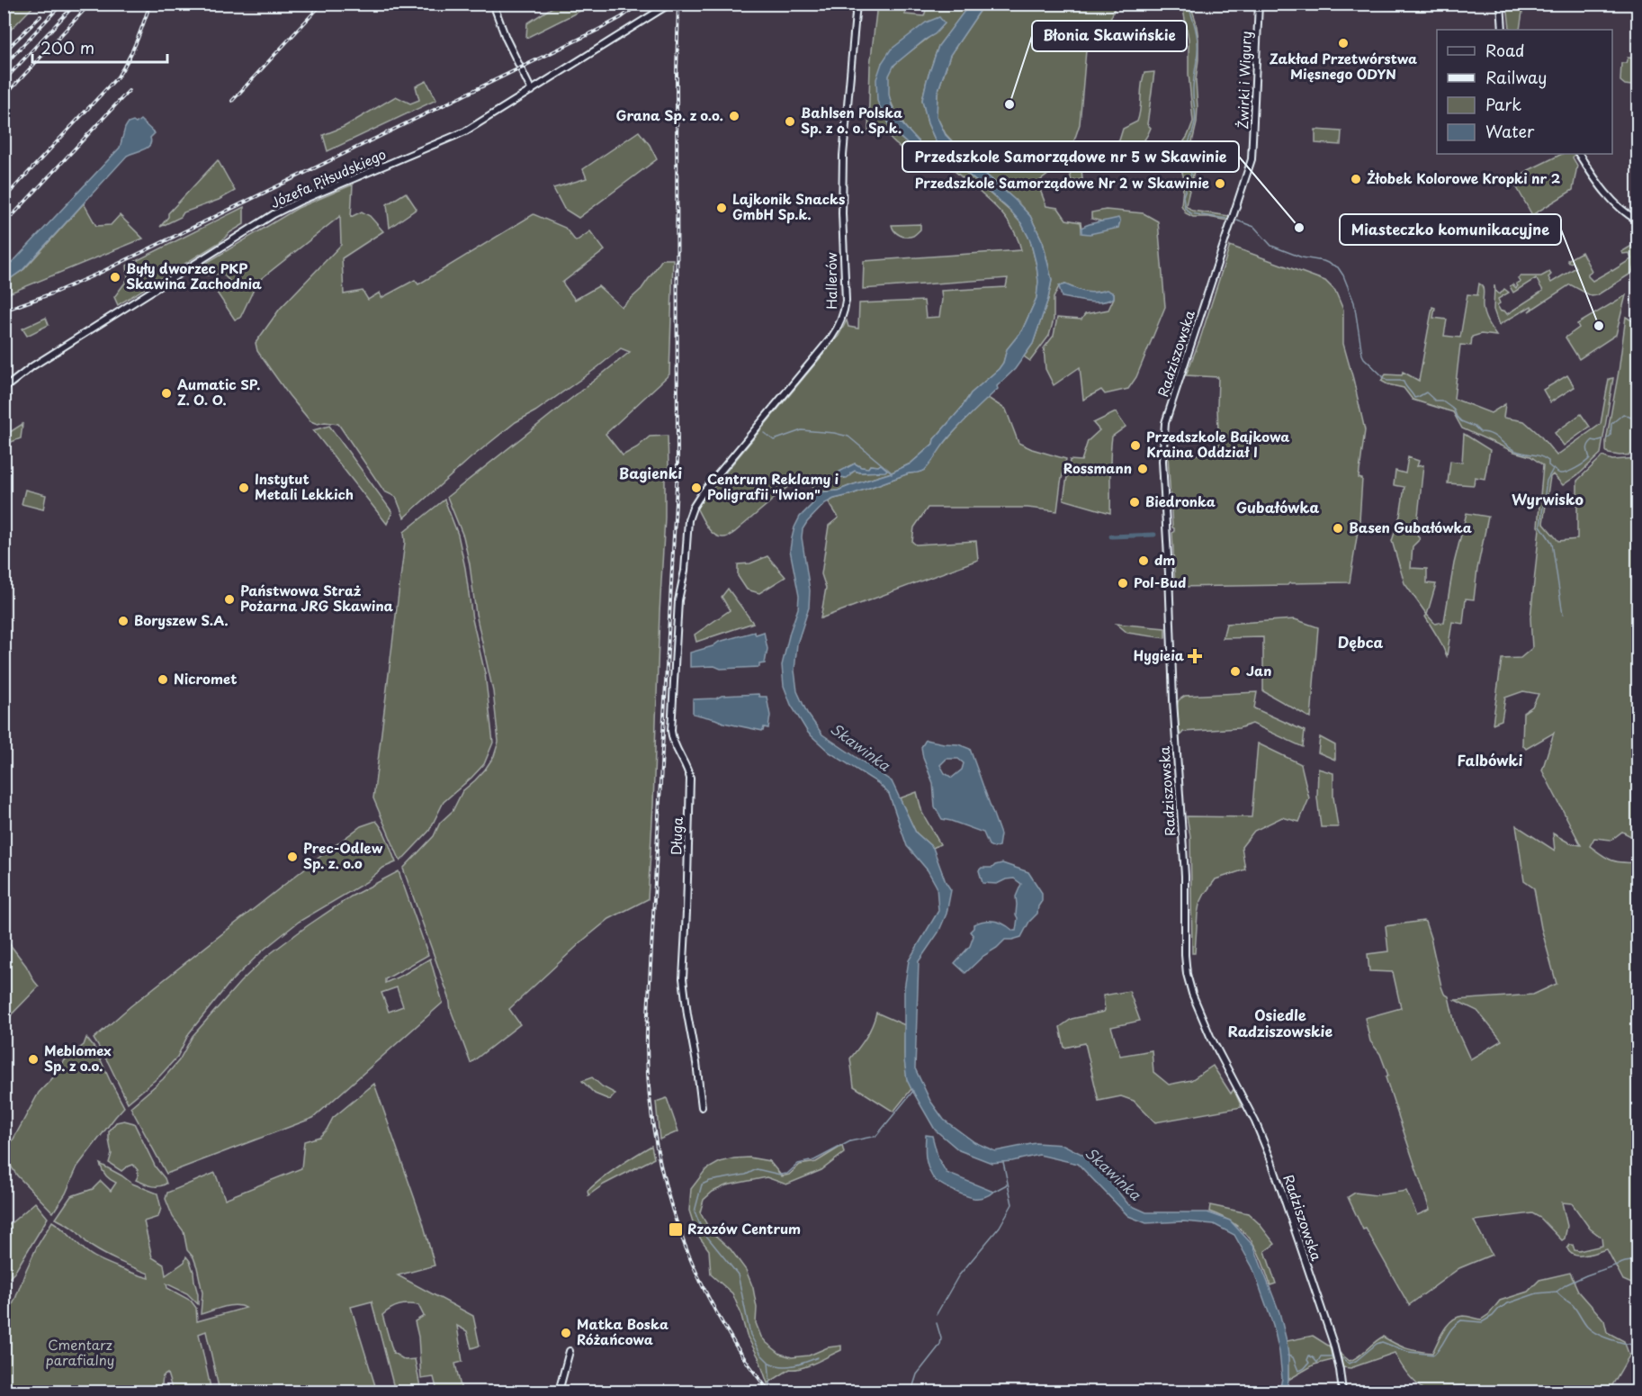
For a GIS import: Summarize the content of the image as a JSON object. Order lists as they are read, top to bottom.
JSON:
{
  "streets": {
    "street": [
      "Żwirki i Wigury",
      "Józefa Piłsudskiego",
      "Hallerów",
      "Radziszowska",
      "Długa"
    ]
  },
  "crossings": [
    ["Żwirki i Wigury", "Radziszowska"],
    ["Hallerów", "Długa"]
  ],
  "districts": [
    "Bagienki",
    "Wyrwisko",
    "Gubałówka",
    "Dębca",
    "Falbówki",
    "Osiedle Radziszowskie"
  ],
  "water": ["Skawinka"],
  "parks": ["Cmentarz parafialny"],
  "places": {
    "other": [
      "Zakład Przetwórstwa Mięsnego ODYN",
      "Błonia Skawińskie",
      "Grana Sp. z o.o.",
      "Bahlsen Polska Sp. z o. o. Sp.k.",
      "Żłobek Kolorowe Kropki nr 2",
      "Przedszkole Samorządowe Nr 2 w Skawinie",
      "Lajkonik Snacks GmbH Sp.k.",
      "Przedszkole Samorządowe nr 5 w Skawinie",
      "Były dworzec PKP Skawina Zachodnia",
      "Miasteczko komunikacyjne",
      "Aumatic SP. Z. O. O.",
      "Przedszkole Bajkowa Kraina Oddział I",
      "Rossmann",
      "Instytut Metali Lekkich",
      "Centrum Reklamy i Poligrafii \"Iwion\"",
      "Biedronka",
      "Basen Gubałówka",
      "dm",
      "Pol-Bud",
      "Państwowa Straż Pożarna JRG Skawina",
      "Boryszew S.A.",
      "Jan",
      "Nicromet",
      "Prec-Odlew Sp. z. o.o",
      "Meblomex Sp. z o.o.",
      "Matka Boska Różańcowa"
    ],
    "health": ["Hygieia"],
    "transit": ["Rzozów Centrum"]
  },
  "legend": [
    "Road",
    "Railway",
    "Park",
    "Water"
  ],
  "scale_bar": "200 m"
}
